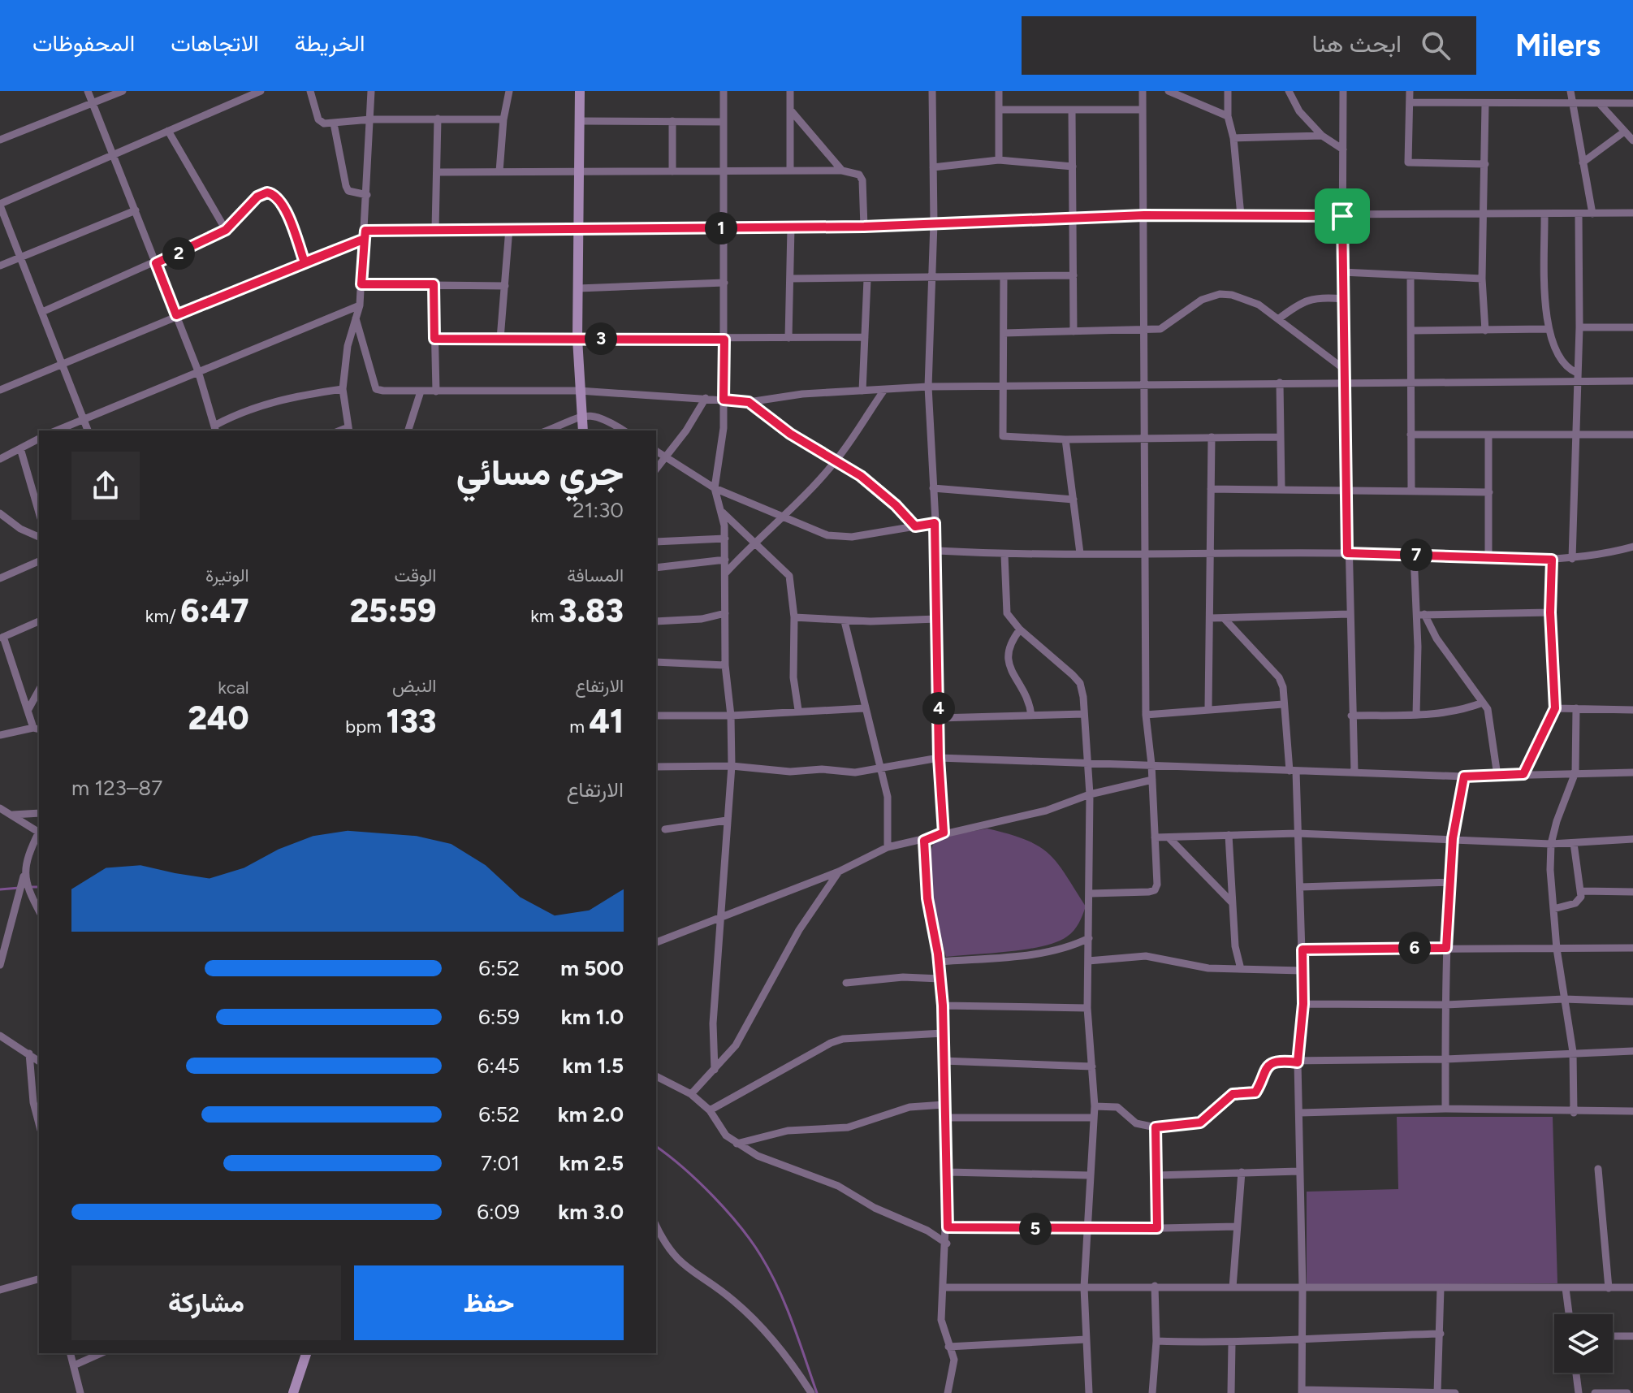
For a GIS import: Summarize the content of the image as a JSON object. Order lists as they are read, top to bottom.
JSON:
{
  "page": {
    "header": "Milers",
    "search": "ابحث هنا",
    "nav": ["الخريطة", "الاتجاهات", "المحفوظات"],
    "pins": [
      "1",
      "2",
      "3",
      "7",
      "4",
      "6",
      "5"
    ],
    "heading": ["جري مسائي", "21:30"],
    "stats": [
      ["المسافة", "3.83 km"],
      ["الوقت", "25:59"],
      ["الوتيرة", "6:47 /km"],
      ["الارتفاع", "41 m"],
      ["النبض", "133 bpm"],
      ["kcal", "240"]
    ],
    "chart": ["الارتفاع", "87–123 m"],
    "list": [
      {
        "name": "500 m",
        "note": "6:52"
      },
      {
        "name": "1.0 km",
        "note": "6:59"
      },
      {
        "name": "1.5 km",
        "note": "6:45"
      },
      {
        "name": "2.0 km",
        "note": "6:52"
      },
      {
        "name": "2.5 km",
        "note": "7:01"
      },
      {
        "name": "3.0 km",
        "note": "6:09"
      }
    ],
    "buttons": ["حفظ", "مشاركة"]
  }
}
